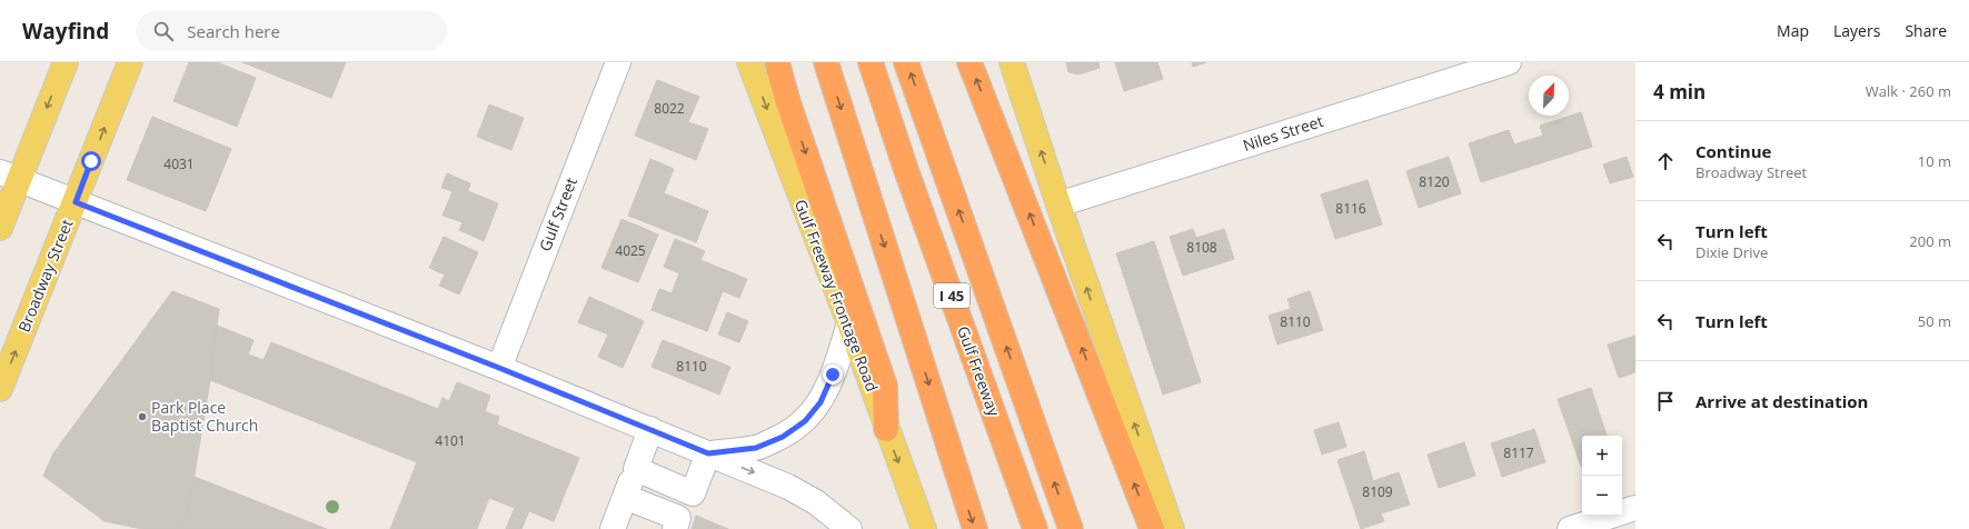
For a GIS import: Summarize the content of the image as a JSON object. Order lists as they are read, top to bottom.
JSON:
{
  "streets": {
    "highway": ["I 45", "Gulf Freeway"],
    "main road": ["Broadway Street", "Gulf Freeway Frontage Road"],
    "street": ["Niles Street", "Gulf Street"]
  },
  "one_way": ["Gulf Freeway Frontage Road"],
  "places": ["Park Place Baptist Church"],
  "house_numbers": [
    "8022",
    "4031",
    "8120",
    "8116",
    "8108",
    "4025",
    "8110",
    "8110",
    "4101",
    "8117",
    "8109"
  ],
  "north": "top right",
  "page": {
    "header": "Wayfind",
    "search": "Search here",
    "nav": ["Map", "Layers", "Share"],
    "heading": ["4 min", "Walk · 260 m"],
    "list": [
      ["Continue", "Broadway Street", "10 m"],
      ["Turn left", "Dixie Drive", "200 m"],
      ["Turn left", "50 m"],
      "Arrive at destination"
    ],
    "map_buttons": ["+", "−"]
  }
}
